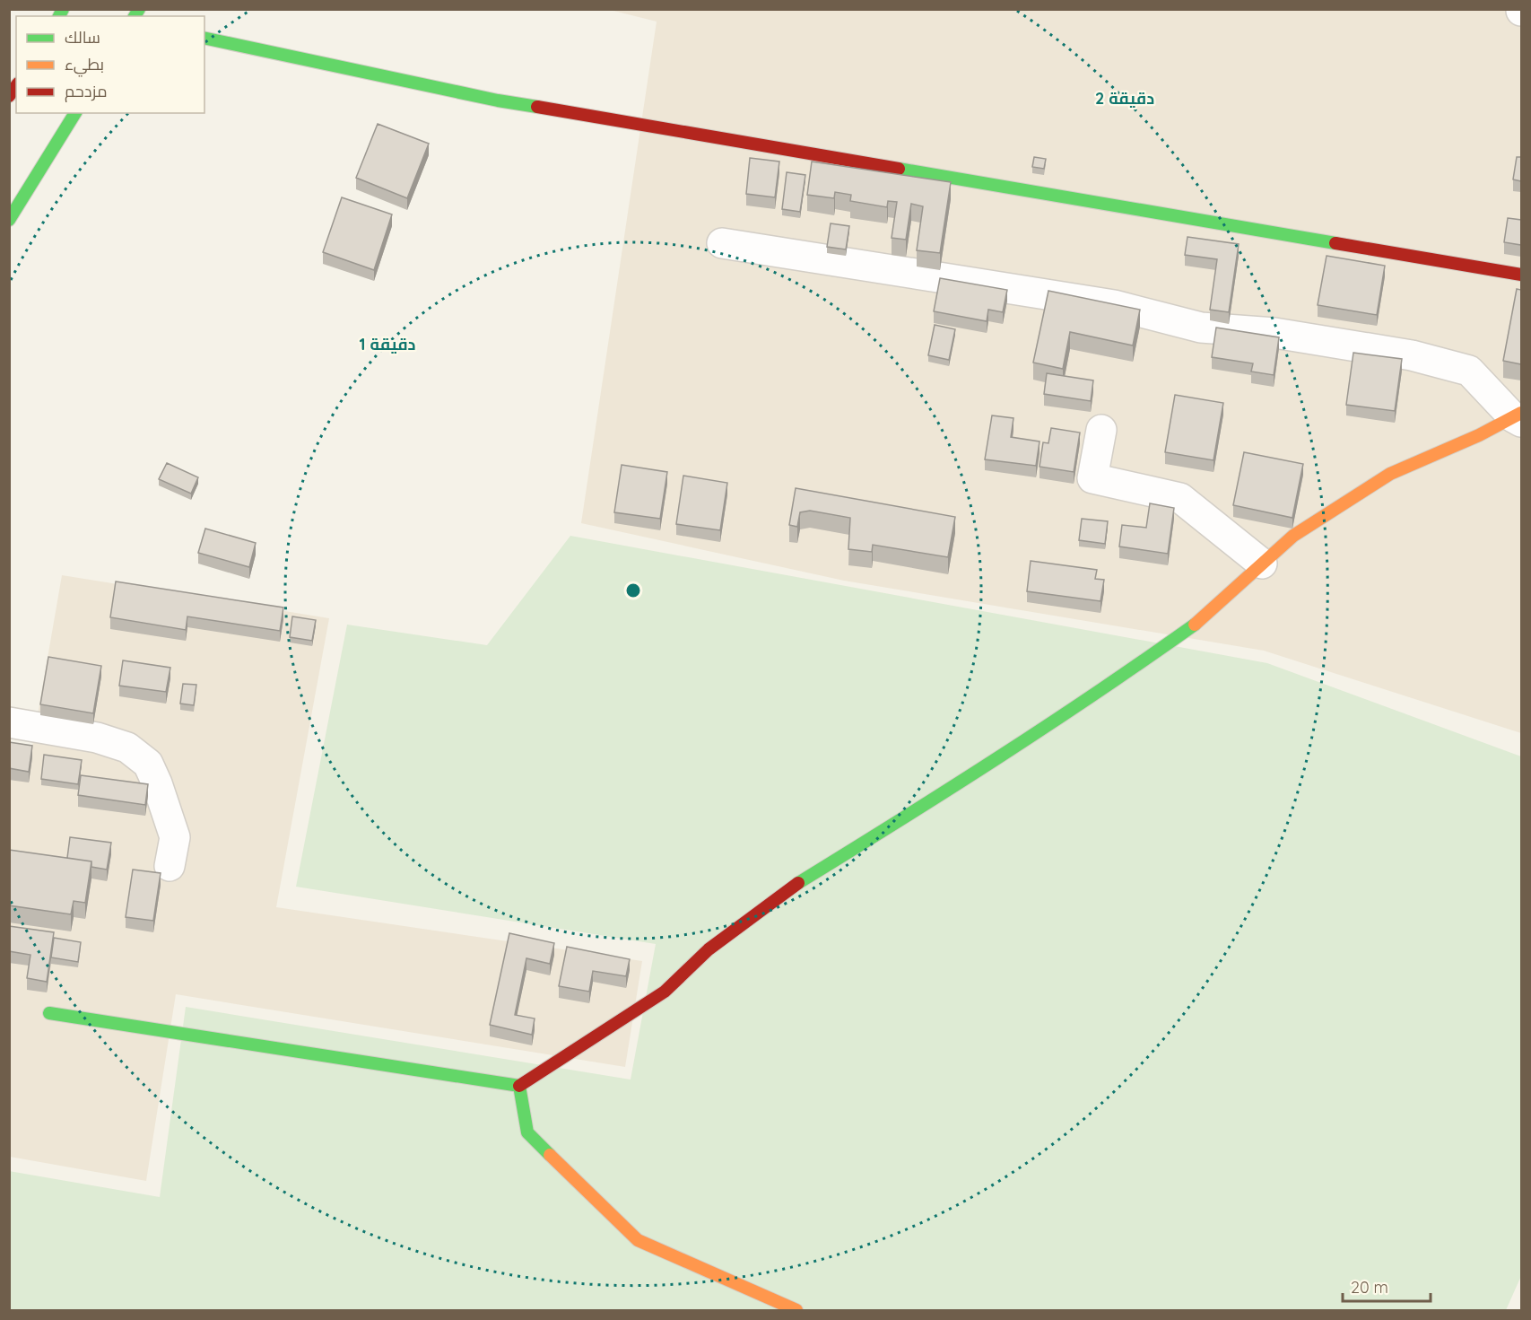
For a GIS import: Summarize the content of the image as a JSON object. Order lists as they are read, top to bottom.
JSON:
{
  "legend": ["سالك", "بطيء", "مزدحم"],
  "scale_bar": "20 m",
  "rings": ["2 دقيقة", "1 دقيقة"]
}
